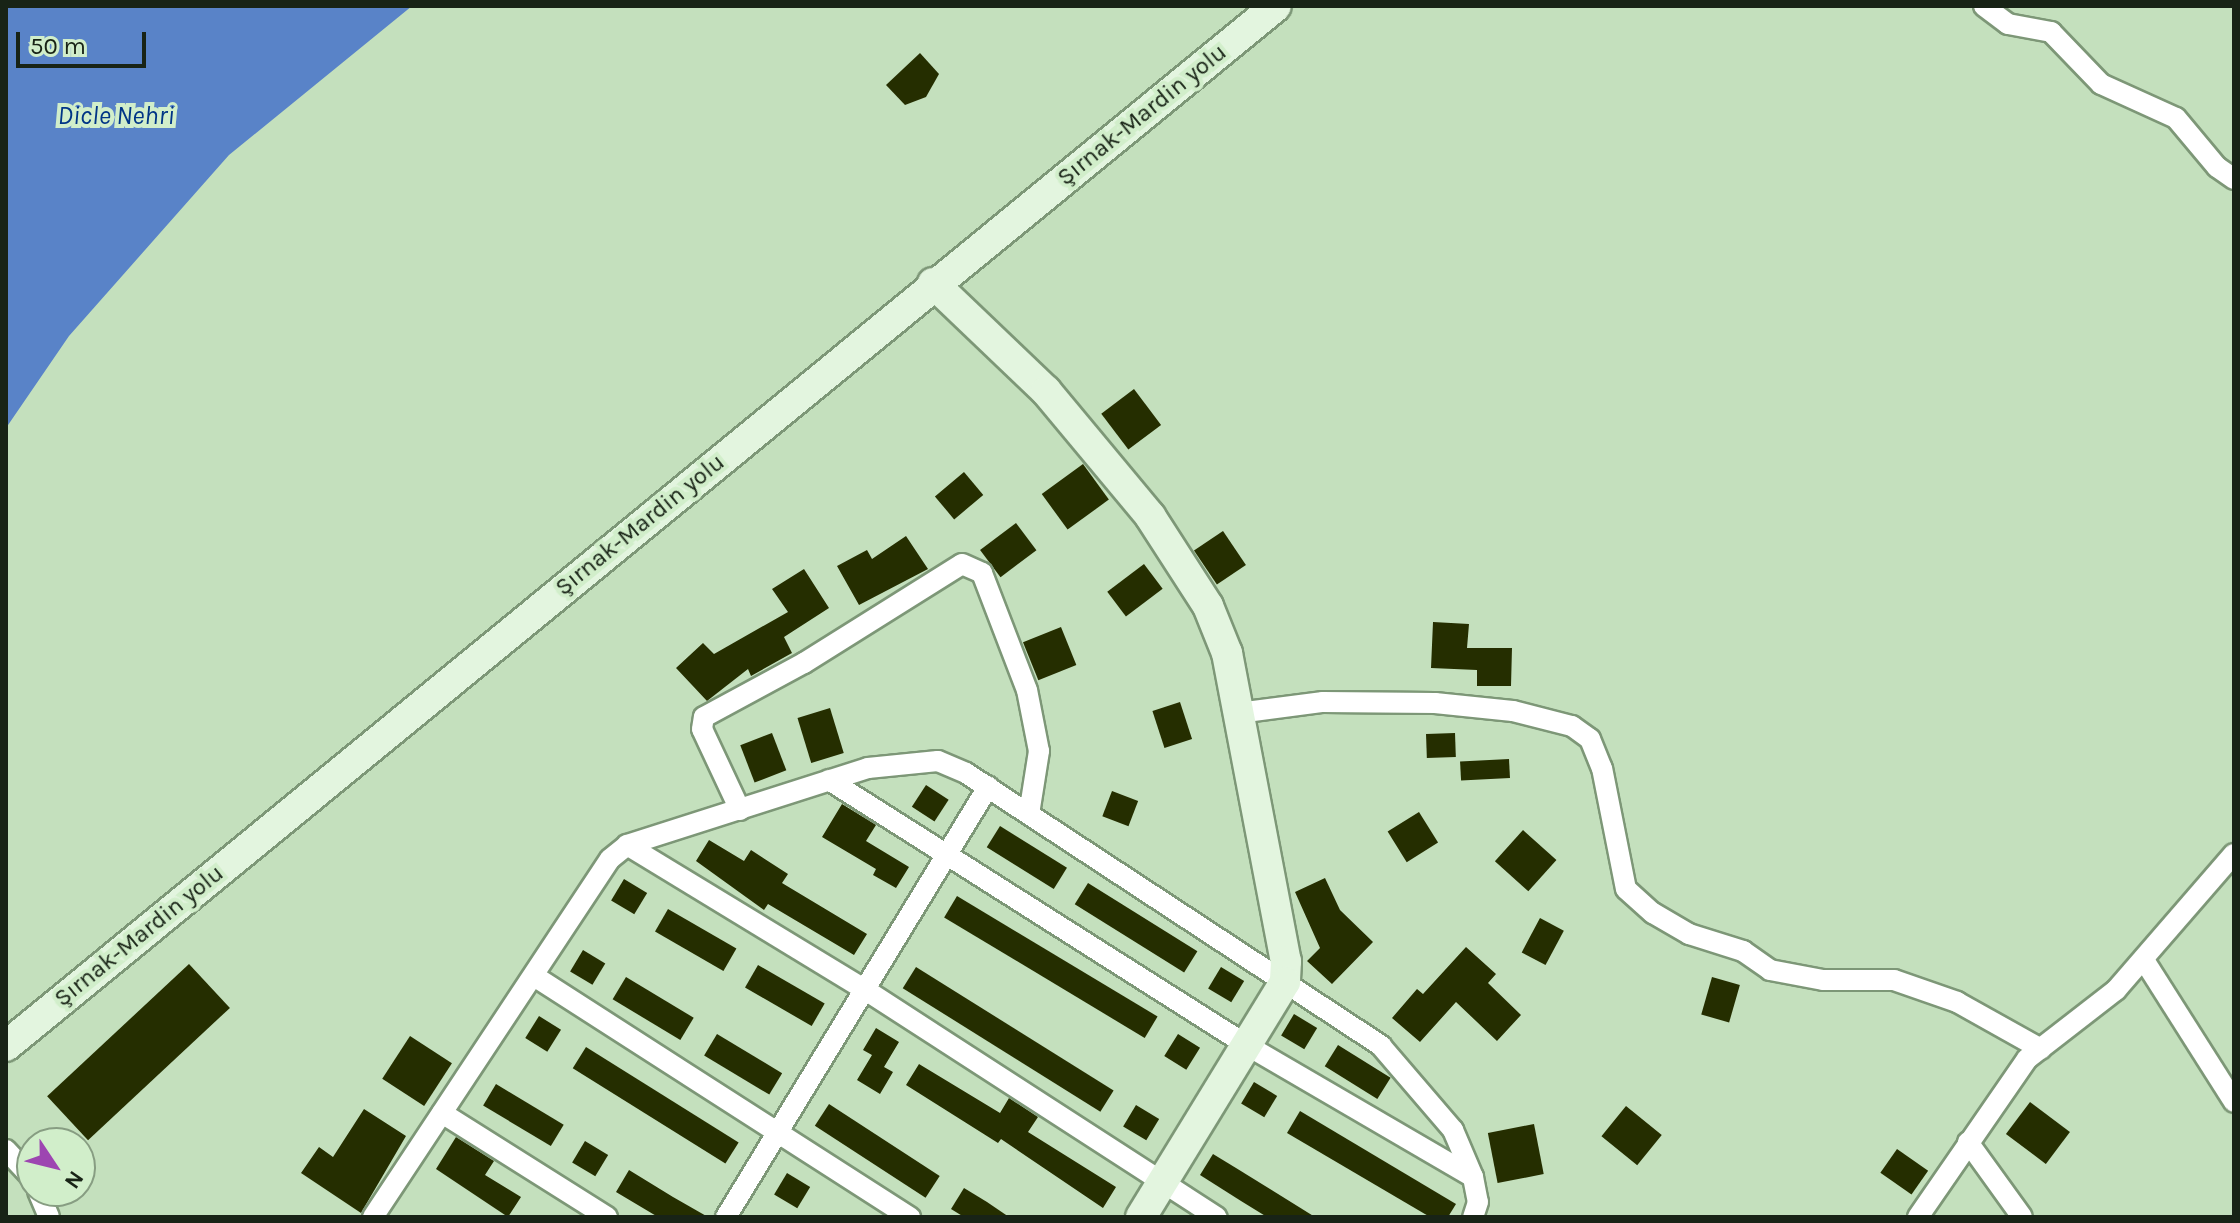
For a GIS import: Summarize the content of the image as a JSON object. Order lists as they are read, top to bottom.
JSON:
{
  "streets": {
    "main road": ["Şırnak-Mardin yolu"]
  },
  "water": ["Dicle Nehri"],
  "scale_bar": "50 m",
  "north": "bottom right"
}
